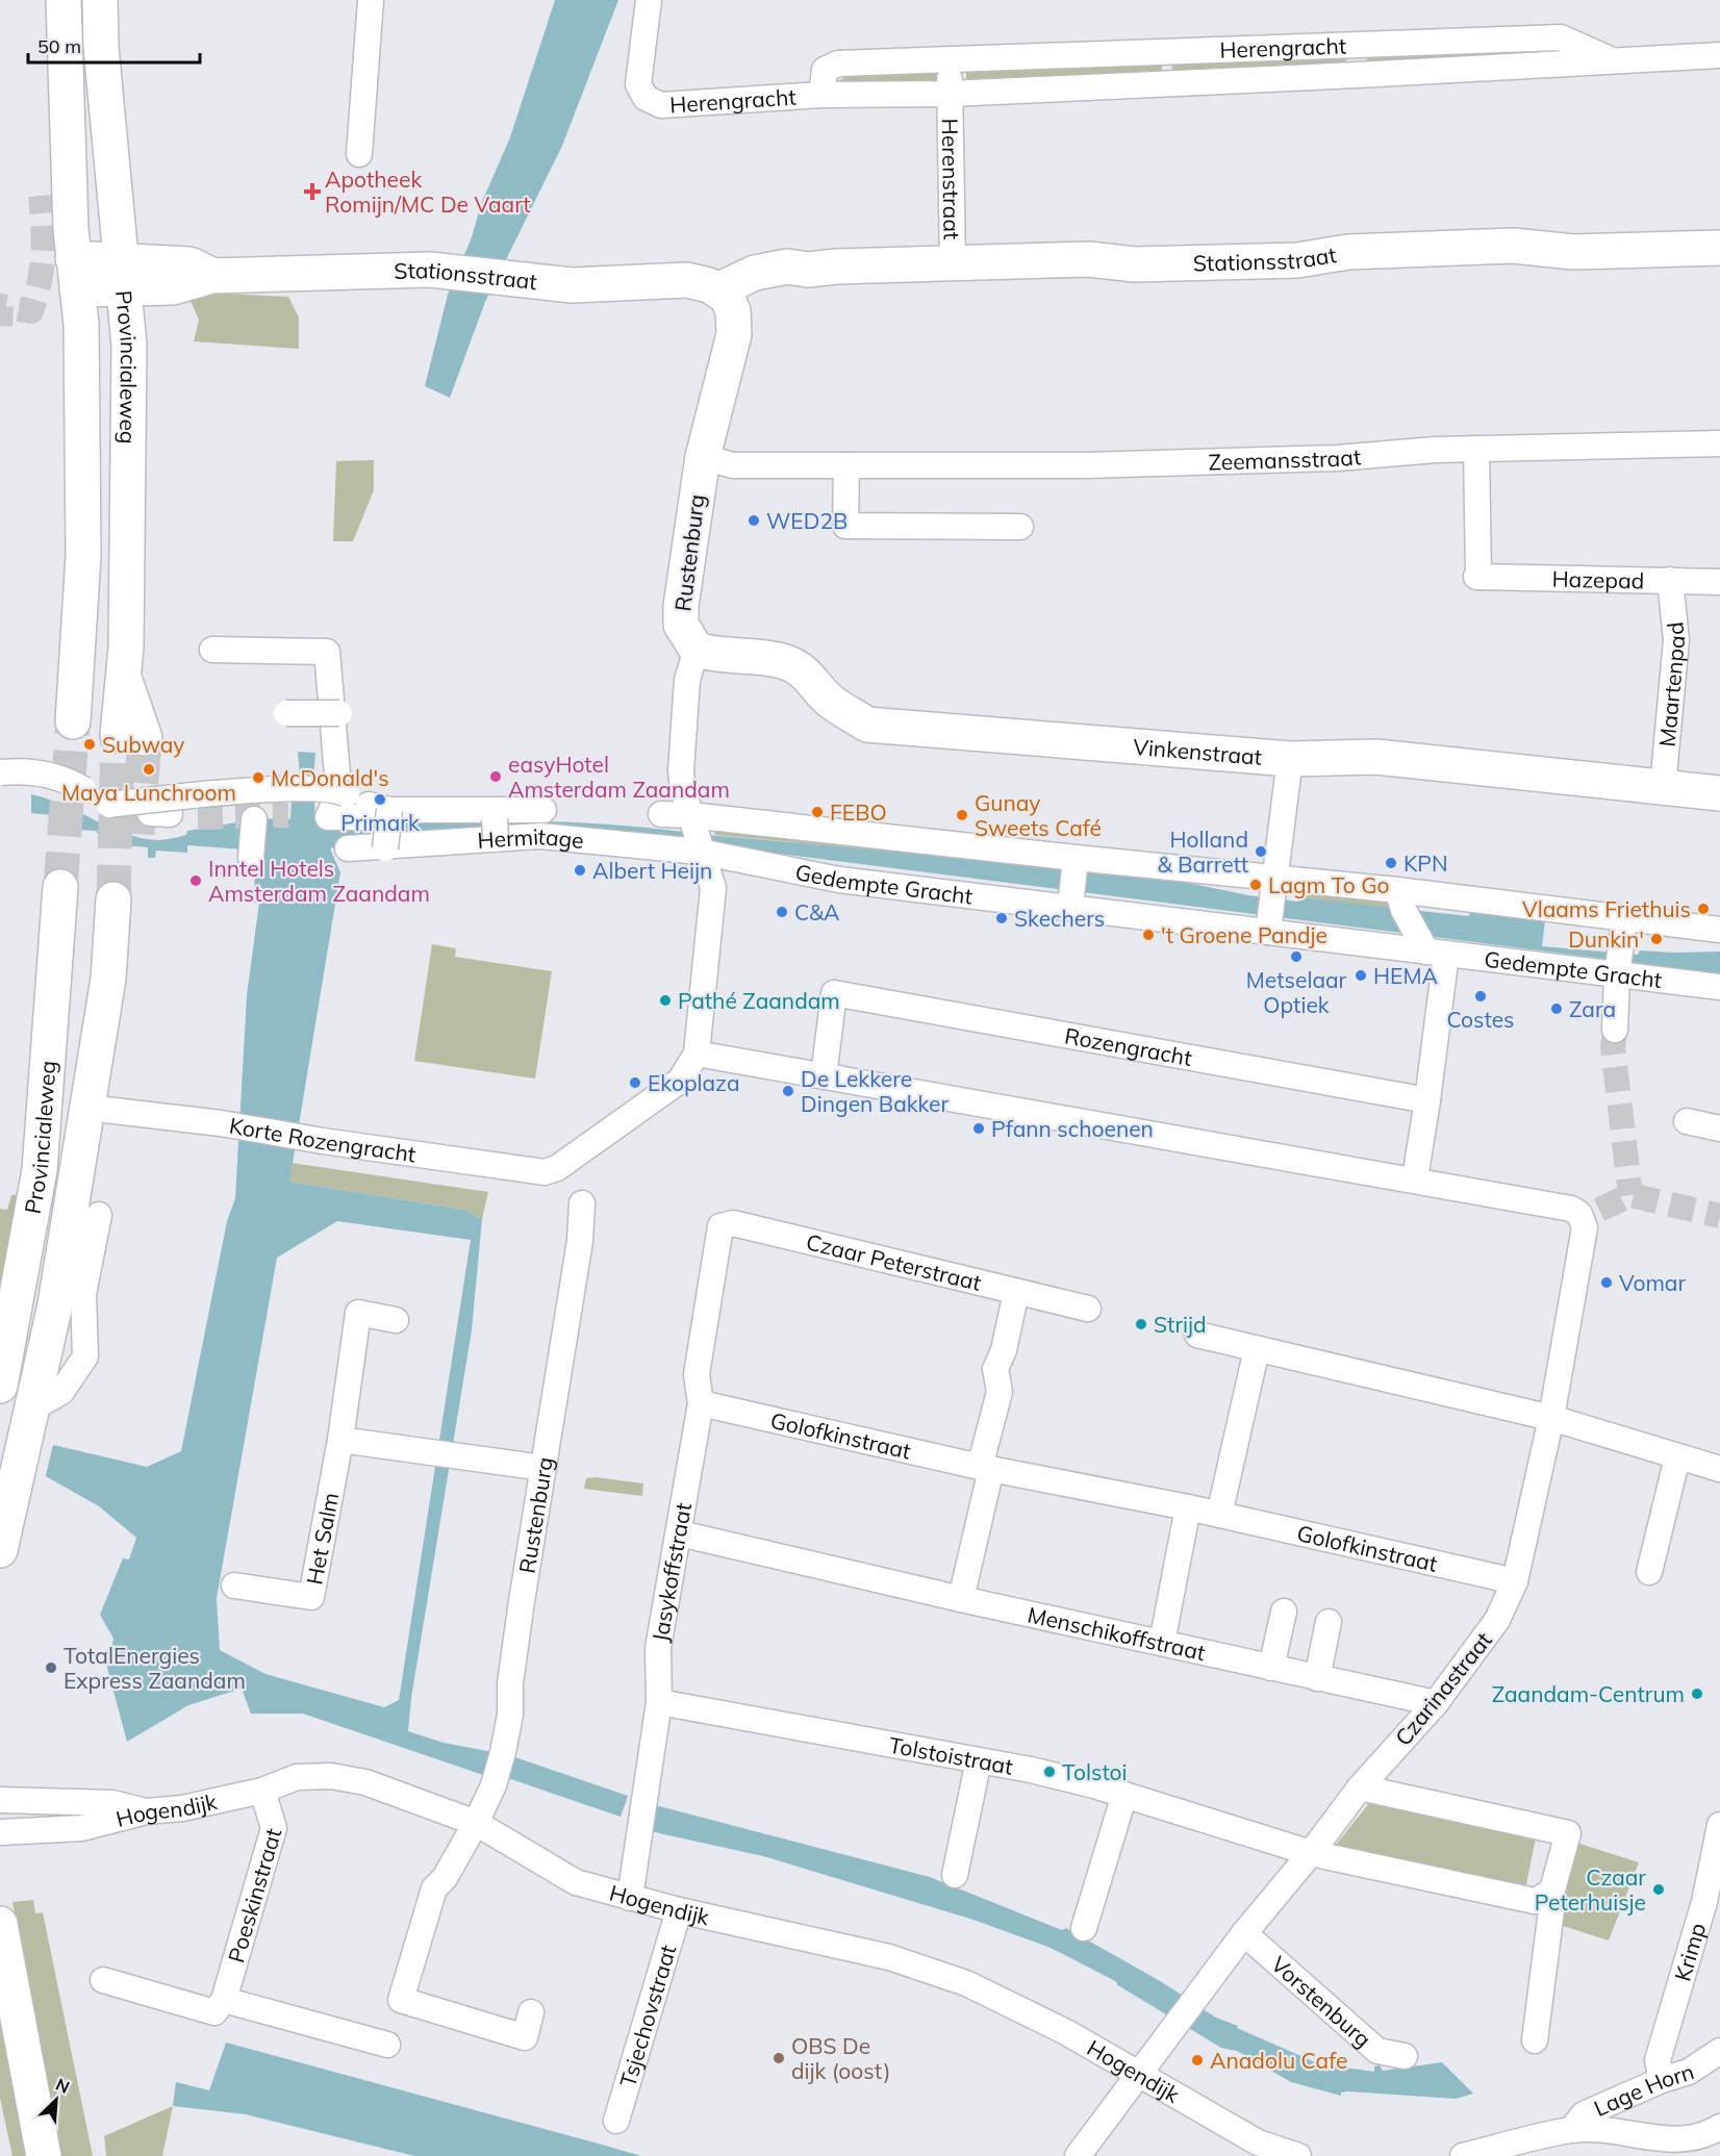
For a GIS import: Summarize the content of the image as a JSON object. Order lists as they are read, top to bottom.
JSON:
{
  "streets": {
    "street": [
      "Herengracht",
      "Herenstraat",
      "Stationsstraat",
      "Provincialeweg",
      "Zeemansstraat",
      "Rustenburg",
      "Hazepad",
      "Maartenpad",
      "Vinkenstraat",
      "Hermitage",
      "Gedempte Gracht",
      "Rozengracht",
      "Korte Rozengracht",
      "Czaar Peterstraat",
      "Golofkinstraat",
      "Het Salm",
      "Jasykoffstraat",
      "Menschikoffstraat",
      "Czarinastraat",
      "Tolstoistraat",
      "Hogendijk",
      "Poeskinstraat",
      "Krimp",
      "Vorstenburg",
      "Tsjechovstraat",
      "Lage Horn"
    ]
  },
  "crossings": [
    ["Herengracht", "Herenstraat"],
    ["Herenstraat", "Stationsstraat"],
    ["Stationsstraat", "Provincialeweg"],
    ["Stationsstraat", "Rustenburg"],
    ["Provincialeweg", "Korte Rozengracht"],
    ["Zeemansstraat", "Rustenburg"],
    ["Zeemansstraat", "Hazepad"],
    ["Rustenburg", "Vinkenstraat"],
    ["Rustenburg", "Hogendijk"],
    ["Hazepad", "Maartenpad"],
    ["Maartenpad", "Vinkenstraat"],
    ["Hermitage", "Gedempte Gracht"],
    ["Czaar Peterstraat", "Jasykoffstraat"],
    ["Golofkinstraat", "Jasykoffstraat"],
    ["Golofkinstraat", "Czarinastraat"],
    ["Jasykoffstraat", "Menschikoffstraat"],
    ["Jasykoffstraat", "Tolstoistraat"],
    ["Jasykoffstraat", "Hogendijk"],
    ["Menschikoffstraat", "Czarinastraat"],
    ["Czarinastraat", "Tolstoistraat"],
    ["Czarinastraat", "Hogendijk"],
    ["Czarinastraat", "Vorstenburg"],
    ["Hogendijk", "Poeskinstraat"],
    ["Hogendijk", "Tsjechovstraat"],
    ["Krimp", "Lage Horn"]
  ],
  "places": {
    "health": ["Apotheek Romijn/MC De Vaart"],
    "other": [
      "WED2B",
      "Subway",
      "Maya Lunchroom",
      "easyHotel Amsterdam Zaandam",
      "McDonald's",
      "Primark",
      "FEBO",
      "Gunay Sweets Café",
      "Holland & Barrett",
      "KPN",
      "Albert Heijn",
      "Inntel Hotels Amsterdam Zaandam",
      "Lagm To Go",
      "Vlaams Friethuis",
      "C&A",
      "Skechers",
      "'t Groene Pandje",
      "Dunkin'",
      "Metselaar Optiek",
      "HEMA",
      "Costes",
      "Pathé Zaandam",
      "Zara",
      "Ekoplaza",
      "De Lekkere Dingen Bakker",
      "Pfann schoenen",
      "Vomar",
      "Strijd",
      "TotalEnergies Express Zaandam",
      "Zaandam-Centrum",
      "Tolstoi",
      "Czaar Peterhuisje",
      "OBS De dijk (oost)",
      "Anadolu Cafe"
    ]
  },
  "scale_bar": "50 m",
  "north": "top right"
}
